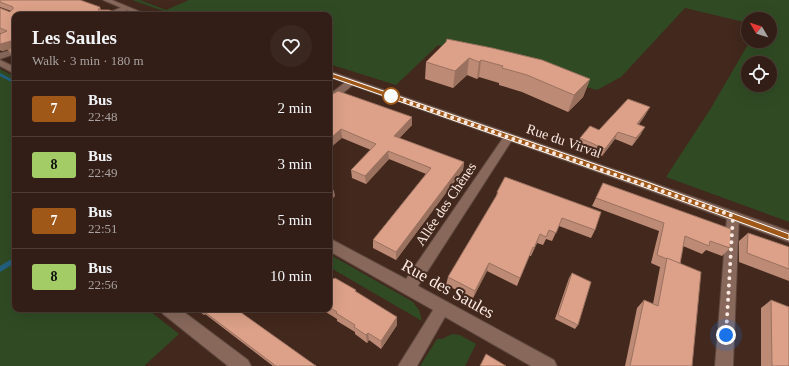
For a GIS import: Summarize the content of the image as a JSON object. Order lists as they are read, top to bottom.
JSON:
{
  "streets": {
    "street": ["Rue du Virval", "Allée des Chênes", "Rue des Saules"]
  },
  "crossings": [
    ["Rue du Virval", "Allée des Chênes"],
    ["Allée des Chênes", "Rue des Saules"]
  ],
  "lines": ["bus line 7"],
  "north": "top left",
  "page": {
    "heading": ["Les Saules", "Walk · 3 min · 180 m"],
    "list": [
      {
        "mark": "7",
        "name": "Bus",
        "note": "22:48",
        "value": "2 min"
      },
      {
        "mark": "8",
        "name": "Bus",
        "note": "22:49",
        "value": "3 min"
      },
      {
        "mark": "7",
        "name": "Bus",
        "note": "22:51",
        "value": "5 min"
      },
      {
        "mark": "8",
        "name": "Bus",
        "note": "22:56",
        "value": "10 min"
      }
    ]
  }
}
